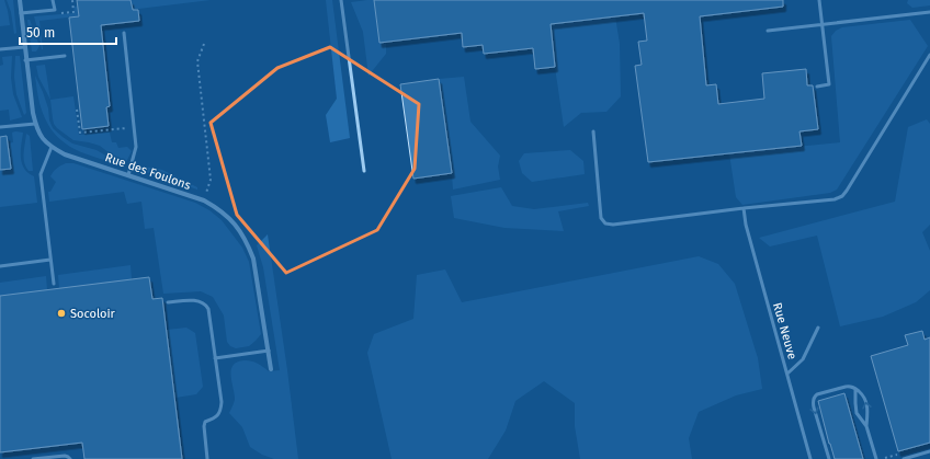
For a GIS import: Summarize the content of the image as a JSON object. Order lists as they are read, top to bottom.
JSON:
{
  "streets": {
    "street": ["Rue des Foulons"],
    "lane": ["Rue Neuve"]
  },
  "places": ["Socoloir"],
  "scale_bar": "50 m"
}
